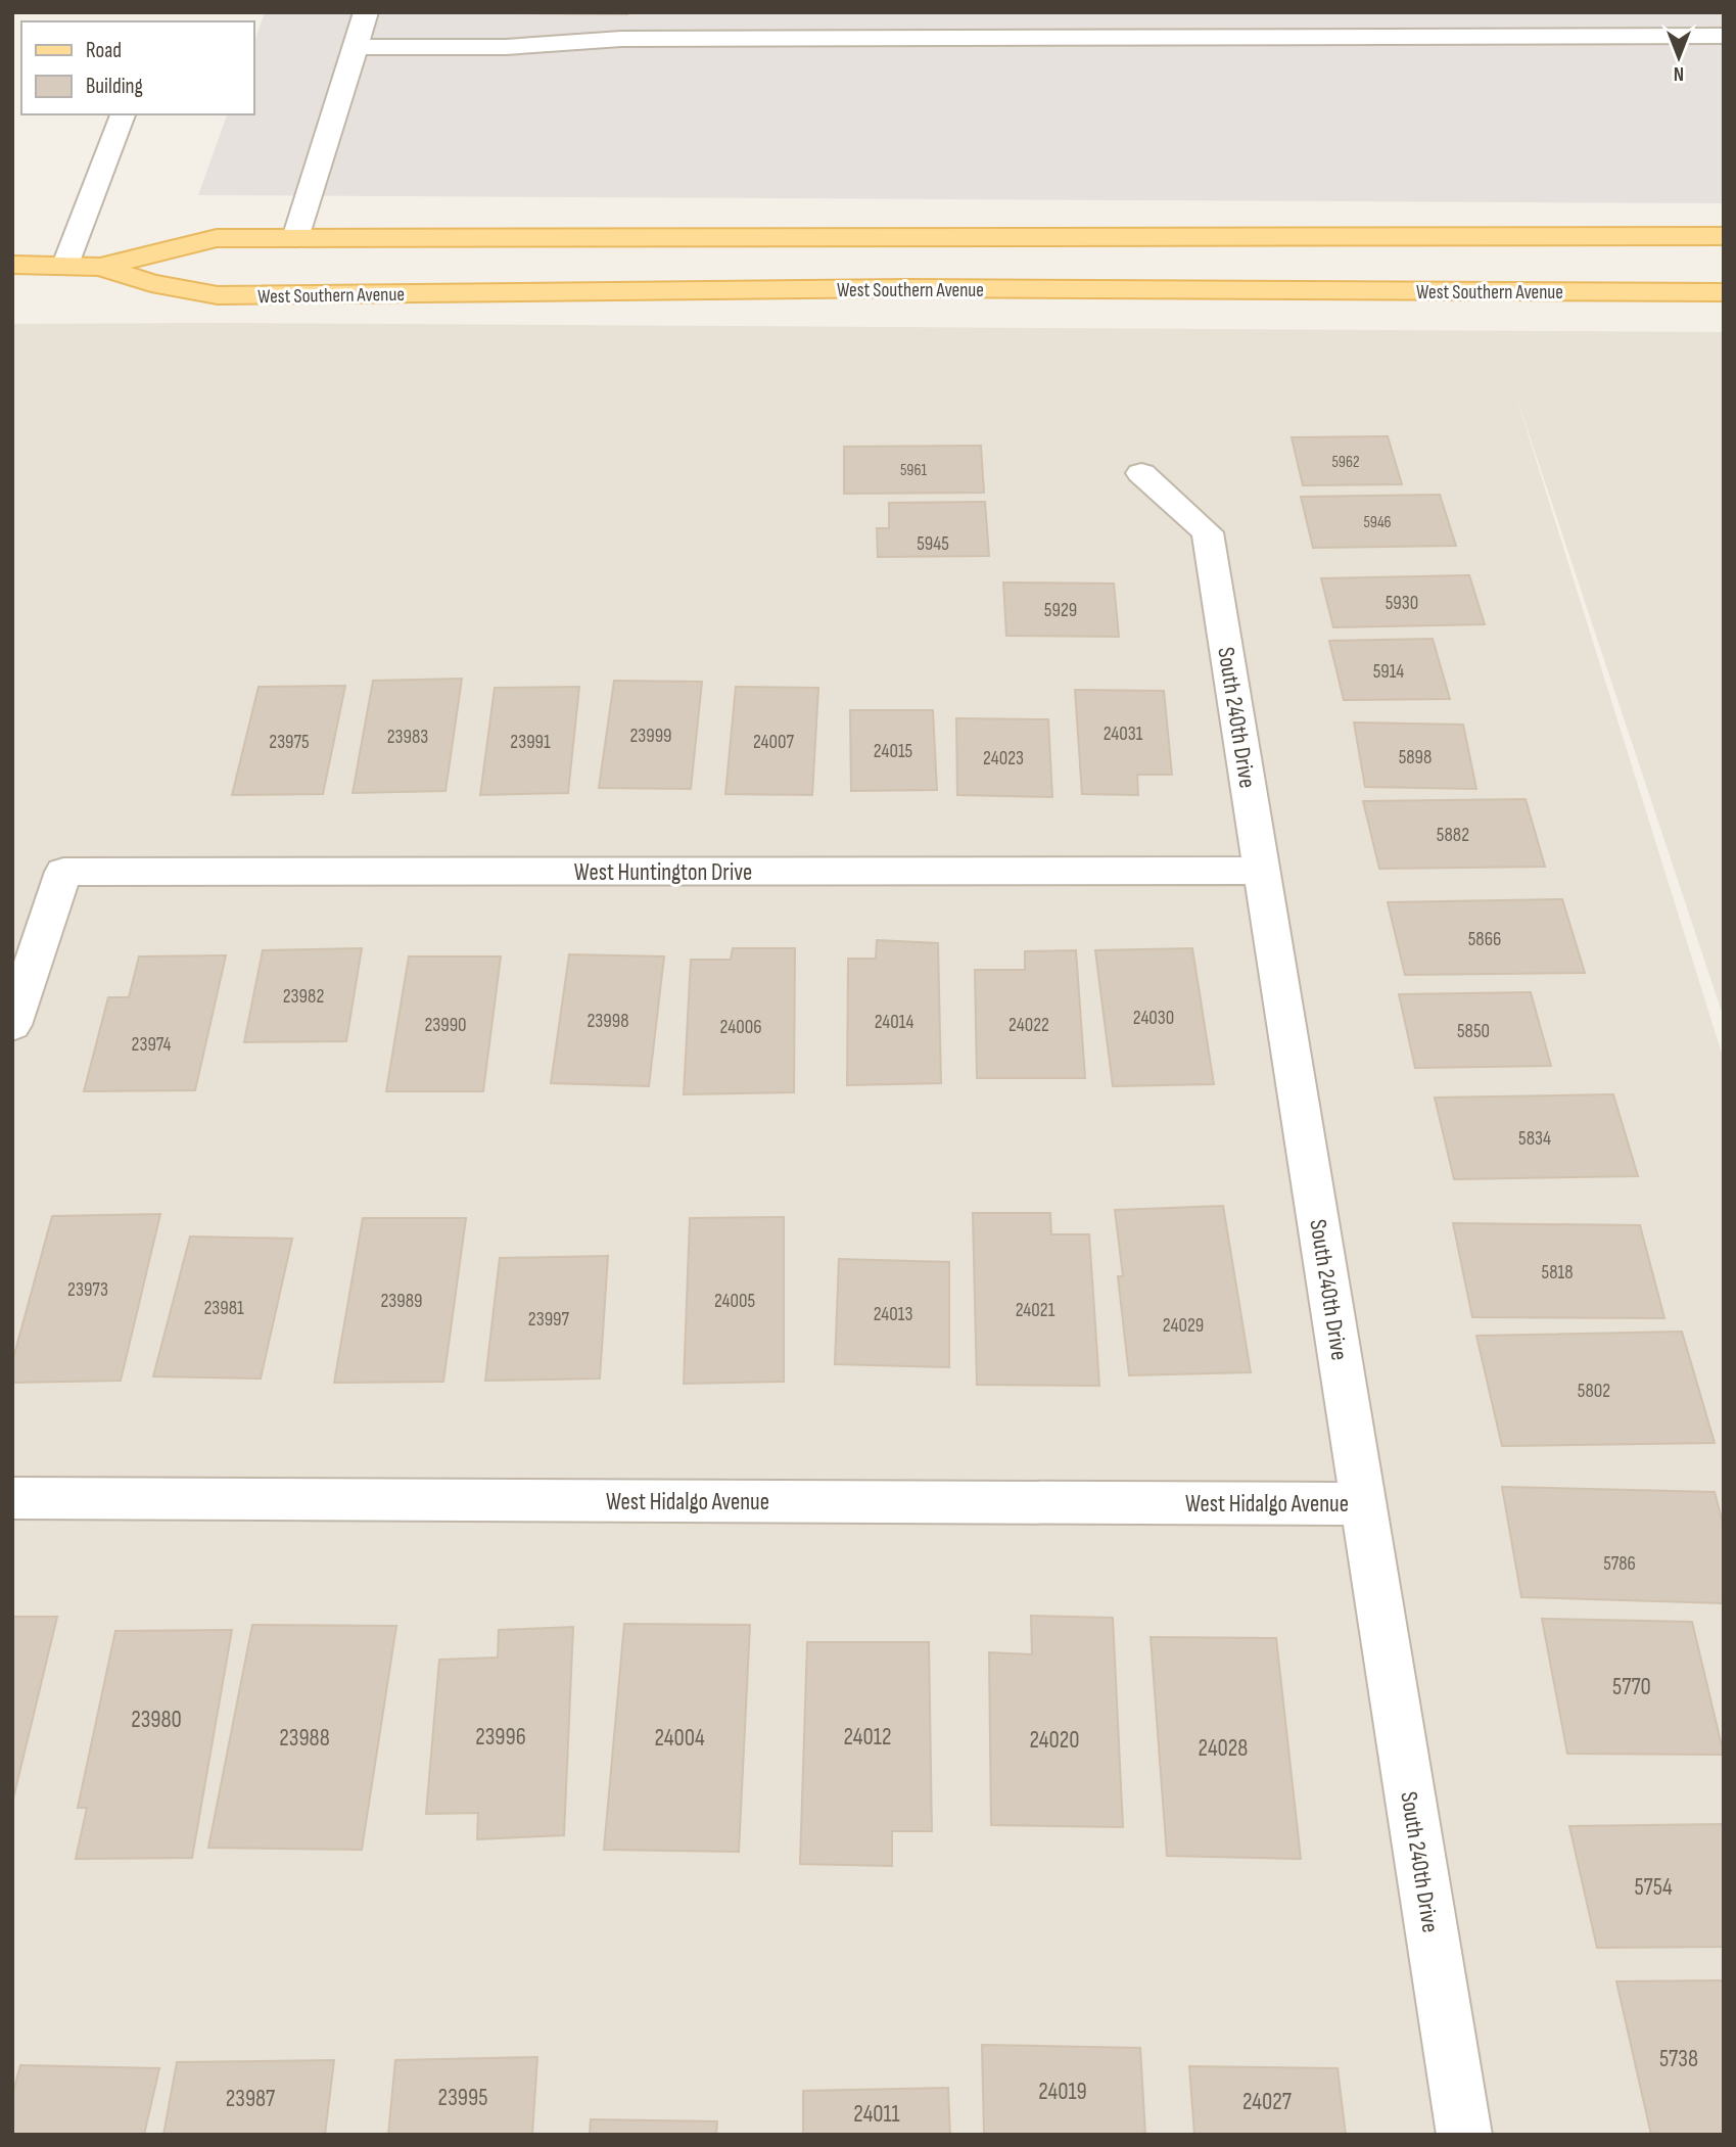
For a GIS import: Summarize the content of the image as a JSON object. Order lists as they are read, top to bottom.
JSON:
{
  "streets": {
    "main road": ["West Southern Avenue"],
    "street": ["South 240th Drive", "West Huntington Drive", "West Hidalgo Avenue"]
  },
  "crossings": [
    ["South 240th Drive", "West Huntington Drive"],
    ["South 240th Drive", "West Hidalgo Avenue"]
  ],
  "house_numbers": [
    "5962",
    "5961",
    "5946",
    "5945",
    "5930",
    "5929",
    "5914",
    "24031",
    "23999",
    "23983",
    "23975",
    "23991",
    "24007",
    "24015",
    "5898",
    "24023",
    "5882",
    "5866",
    "23982",
    "24030",
    "23998",
    "24014",
    "23990",
    "24022",
    "24006",
    "5850",
    "23974",
    "5834",
    "5818",
    "23973",
    "23989",
    "24005",
    "23981",
    "24021",
    "24013",
    "23997",
    "24029",
    "5802",
    "5786",
    "5770",
    "23980",
    "23996",
    "24012",
    "23988",
    "24004",
    "24020",
    "24028",
    "5754",
    "5738",
    "24019",
    "23995",
    "23987",
    "24027",
    "24011"
  ],
  "legend": ["Road", "Building"],
  "north": "bottom"
}
